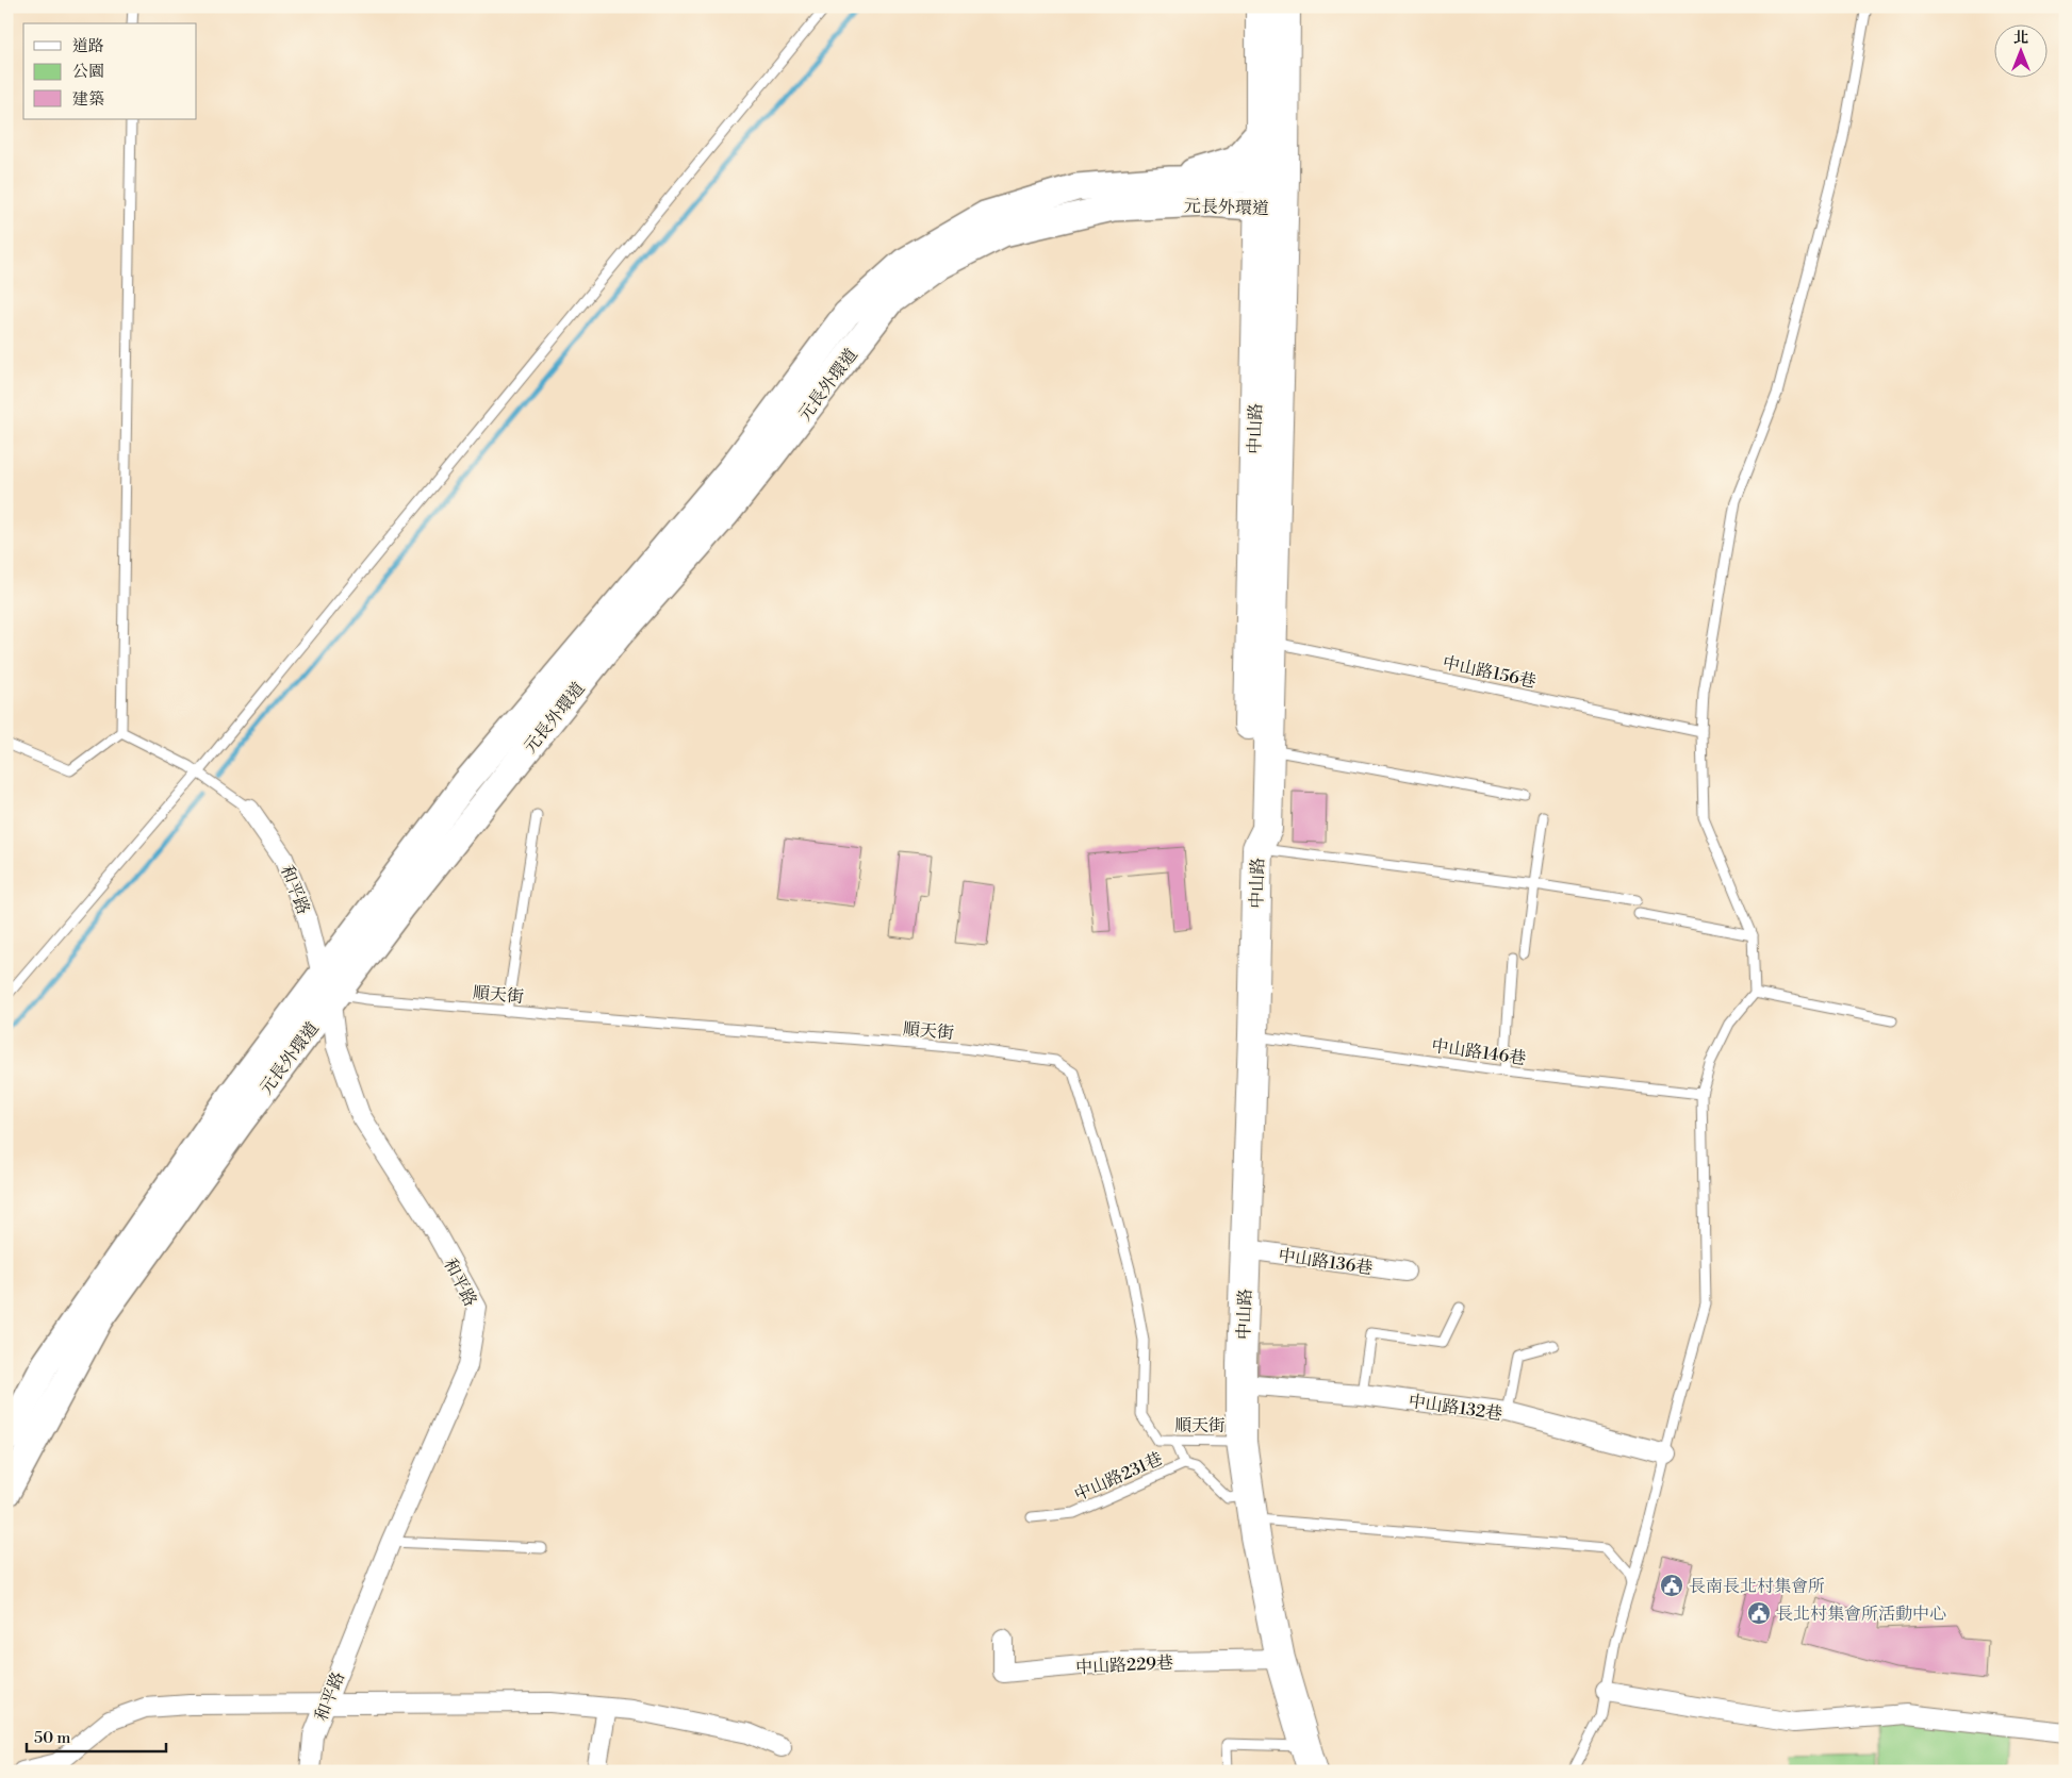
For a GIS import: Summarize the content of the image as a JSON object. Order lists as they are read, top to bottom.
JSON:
{
  "streets": {
    "main road": ["中山路"],
    "street": [
      "元長外環道",
      "和平路",
      "中山路136巷",
      "中山路132巷",
      "中山路229巷"
    ],
    "lane": [
      "中山路156巷",
      "順天街",
      "中山路146巷",
      "中山路231巷"
    ]
  },
  "crossings": [
    ["元長外環道", "中山路"],
    ["元長外環道", "和平路"],
    ["元長外環道", "順天街"],
    ["中山路", "中山路156巷"],
    ["中山路", "順天街"],
    ["中山路", "中山路146巷"],
    ["中山路", "中山路136巷"],
    ["中山路", "中山路132巷"],
    ["中山路", "中山路229巷"],
    ["和平路", "順天街"]
  ],
  "places": {
    "public building": ["長南長北村集會所", "長北村集會所活動中心"]
  },
  "legend": ["道路", "公園", "建築"],
  "scale_bar": "50 m",
  "north": "top"
}
